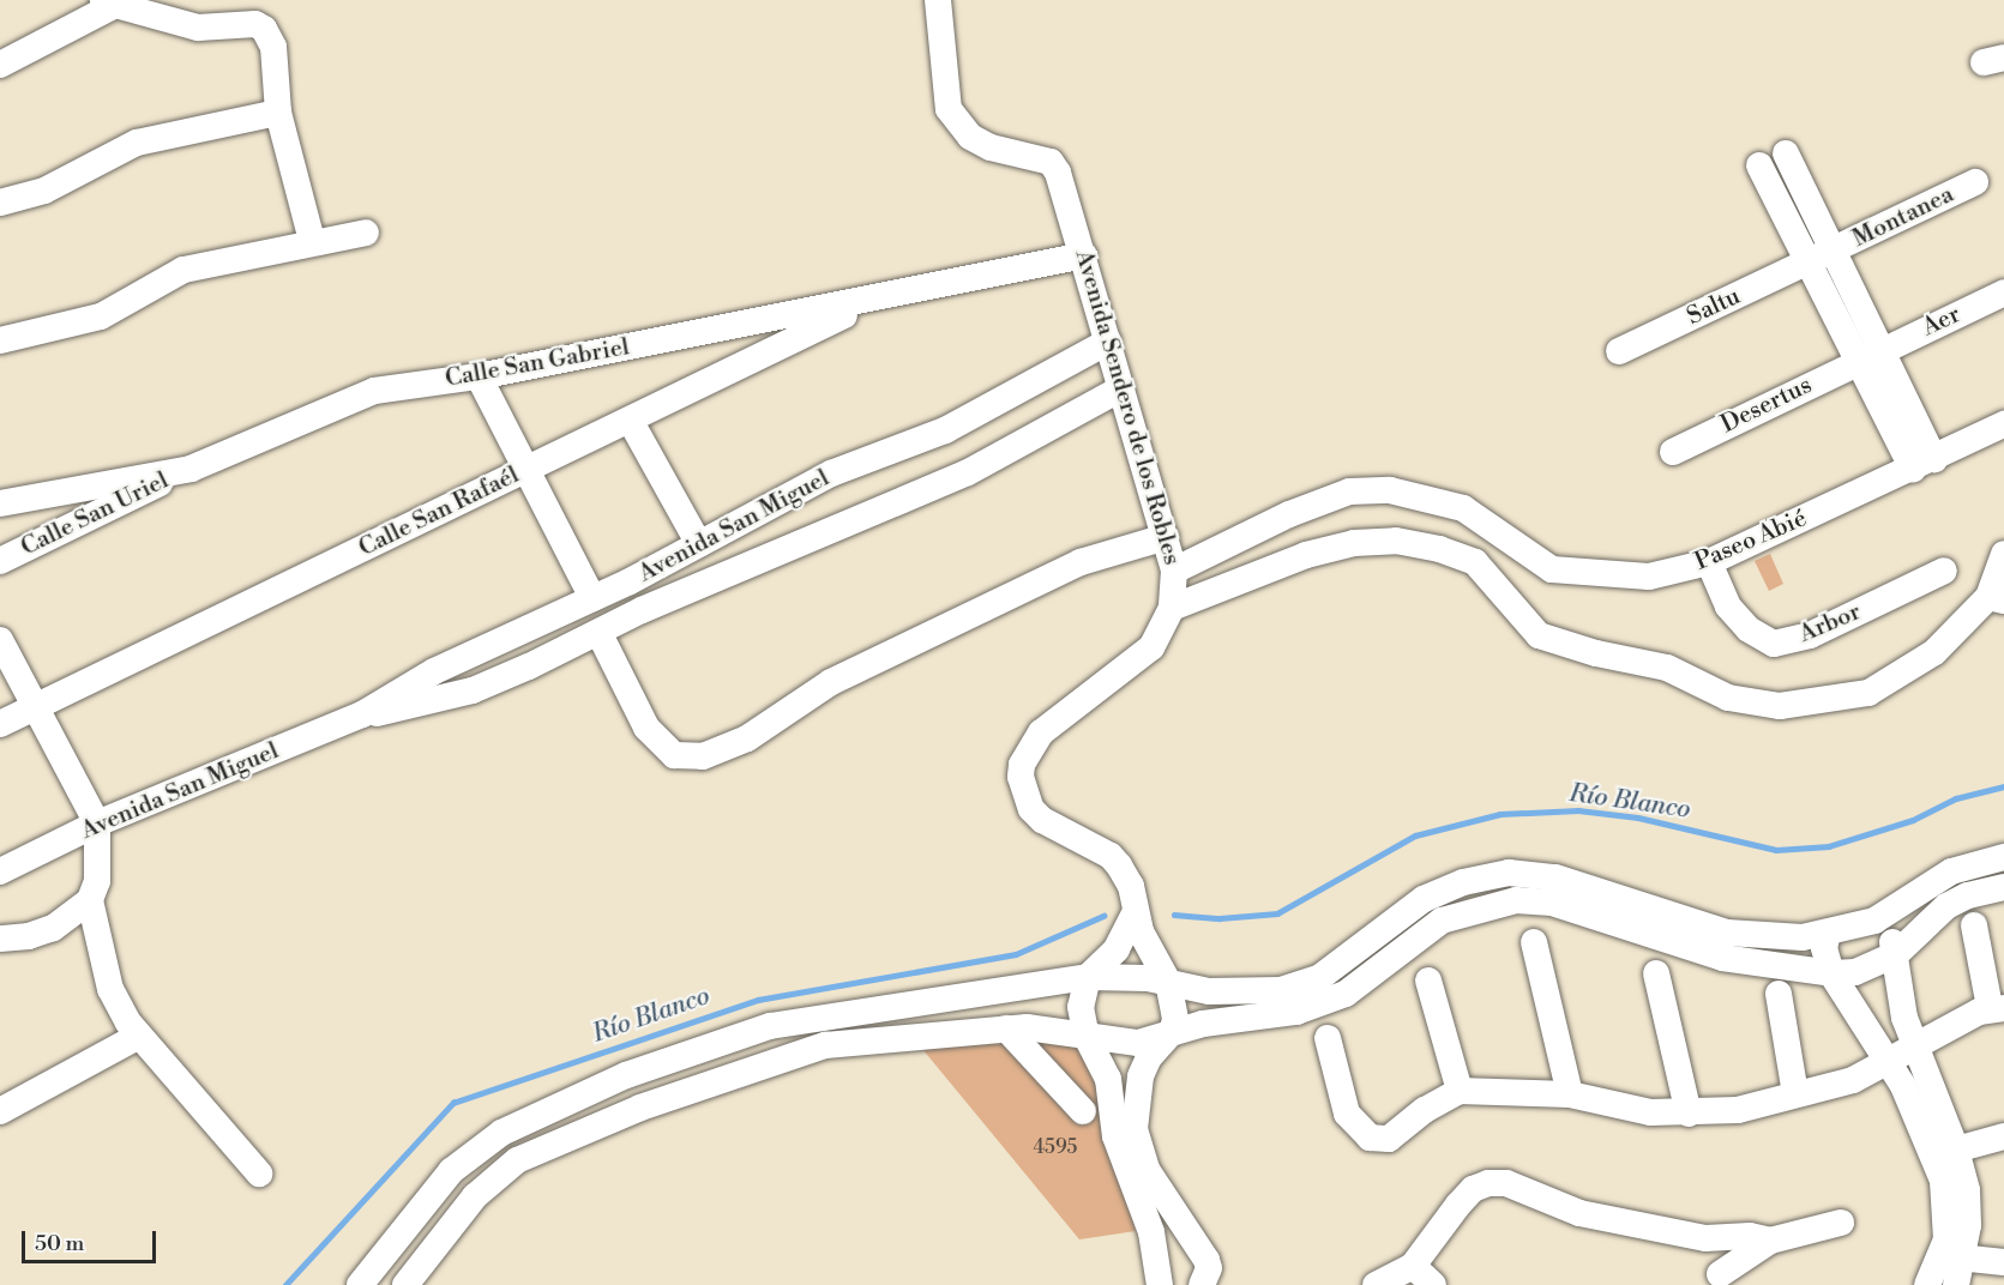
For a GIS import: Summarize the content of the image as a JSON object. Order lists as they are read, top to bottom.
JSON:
{
  "streets": {
    "street": [
      "Montanea",
      "Saltu",
      "Aer",
      "Calle San Gabriel",
      "Desertus",
      "Avenida Sendero de los Robles",
      "Calle San Rafaél",
      "Calle San Uriel",
      "Avenida San Miguel",
      "Paseo Abié",
      "Arbor"
    ]
  },
  "crossings": [
    ["Montanea", "Saltu"],
    ["Aer", "Desertus"],
    ["Calle San Gabriel", "Avenida Sendero de los Robles"],
    ["Calle San Gabriel", "Calle San Rafaél"],
    ["Calle San Gabriel", "Calle San Uriel"],
    ["Avenida Sendero de los Robles", "Avenida San Miguel"],
    ["Avenida Sendero de los Robles", "Paseo Abié"],
    ["Paseo Abié", "Arbor"]
  ],
  "water": ["Río Blanco"],
  "house_numbers": ["4595"],
  "scale_bar": "50 m"
}
